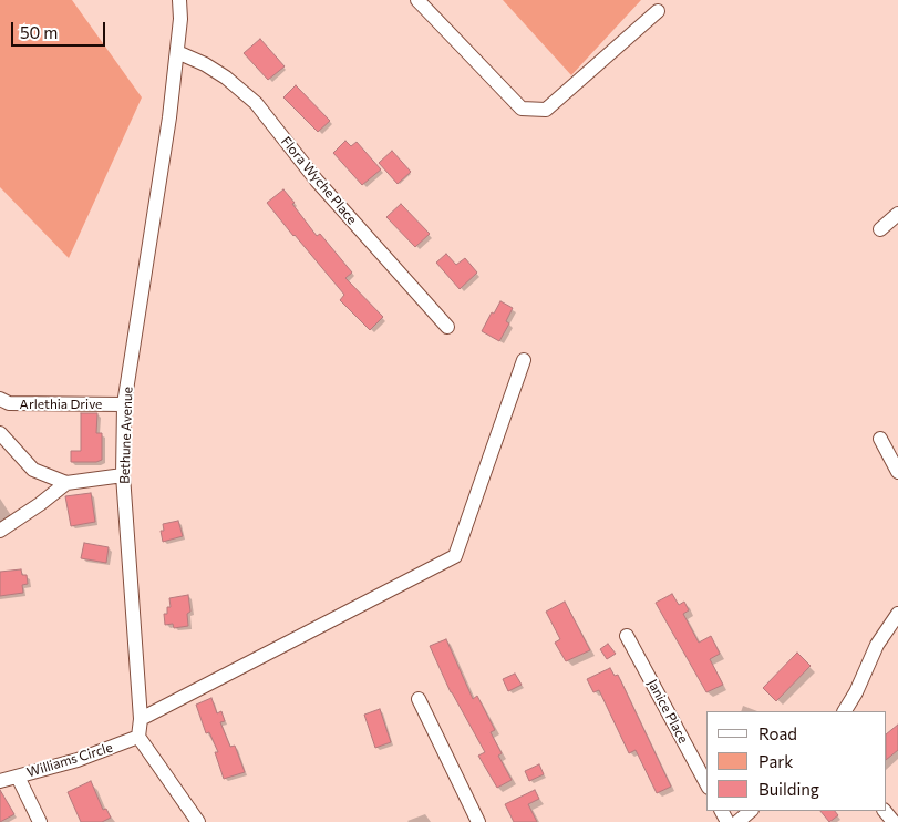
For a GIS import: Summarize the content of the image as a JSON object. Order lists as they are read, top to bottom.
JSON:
{
  "streets": {
    "street": [
      "Flora Wyche Place",
      "Arlethia Drive",
      "Bethune Avenue",
      "Janice Place",
      "Williams Circle"
    ]
  },
  "crossings": [
    ["Flora Wyche Place", "Bethune Avenue"],
    ["Arlethia Drive", "Bethune Avenue"],
    ["Bethune Avenue", "Williams Circle"]
  ],
  "legend": ["Road", "Park", "Building"],
  "scale_bar": "50 m"
}
